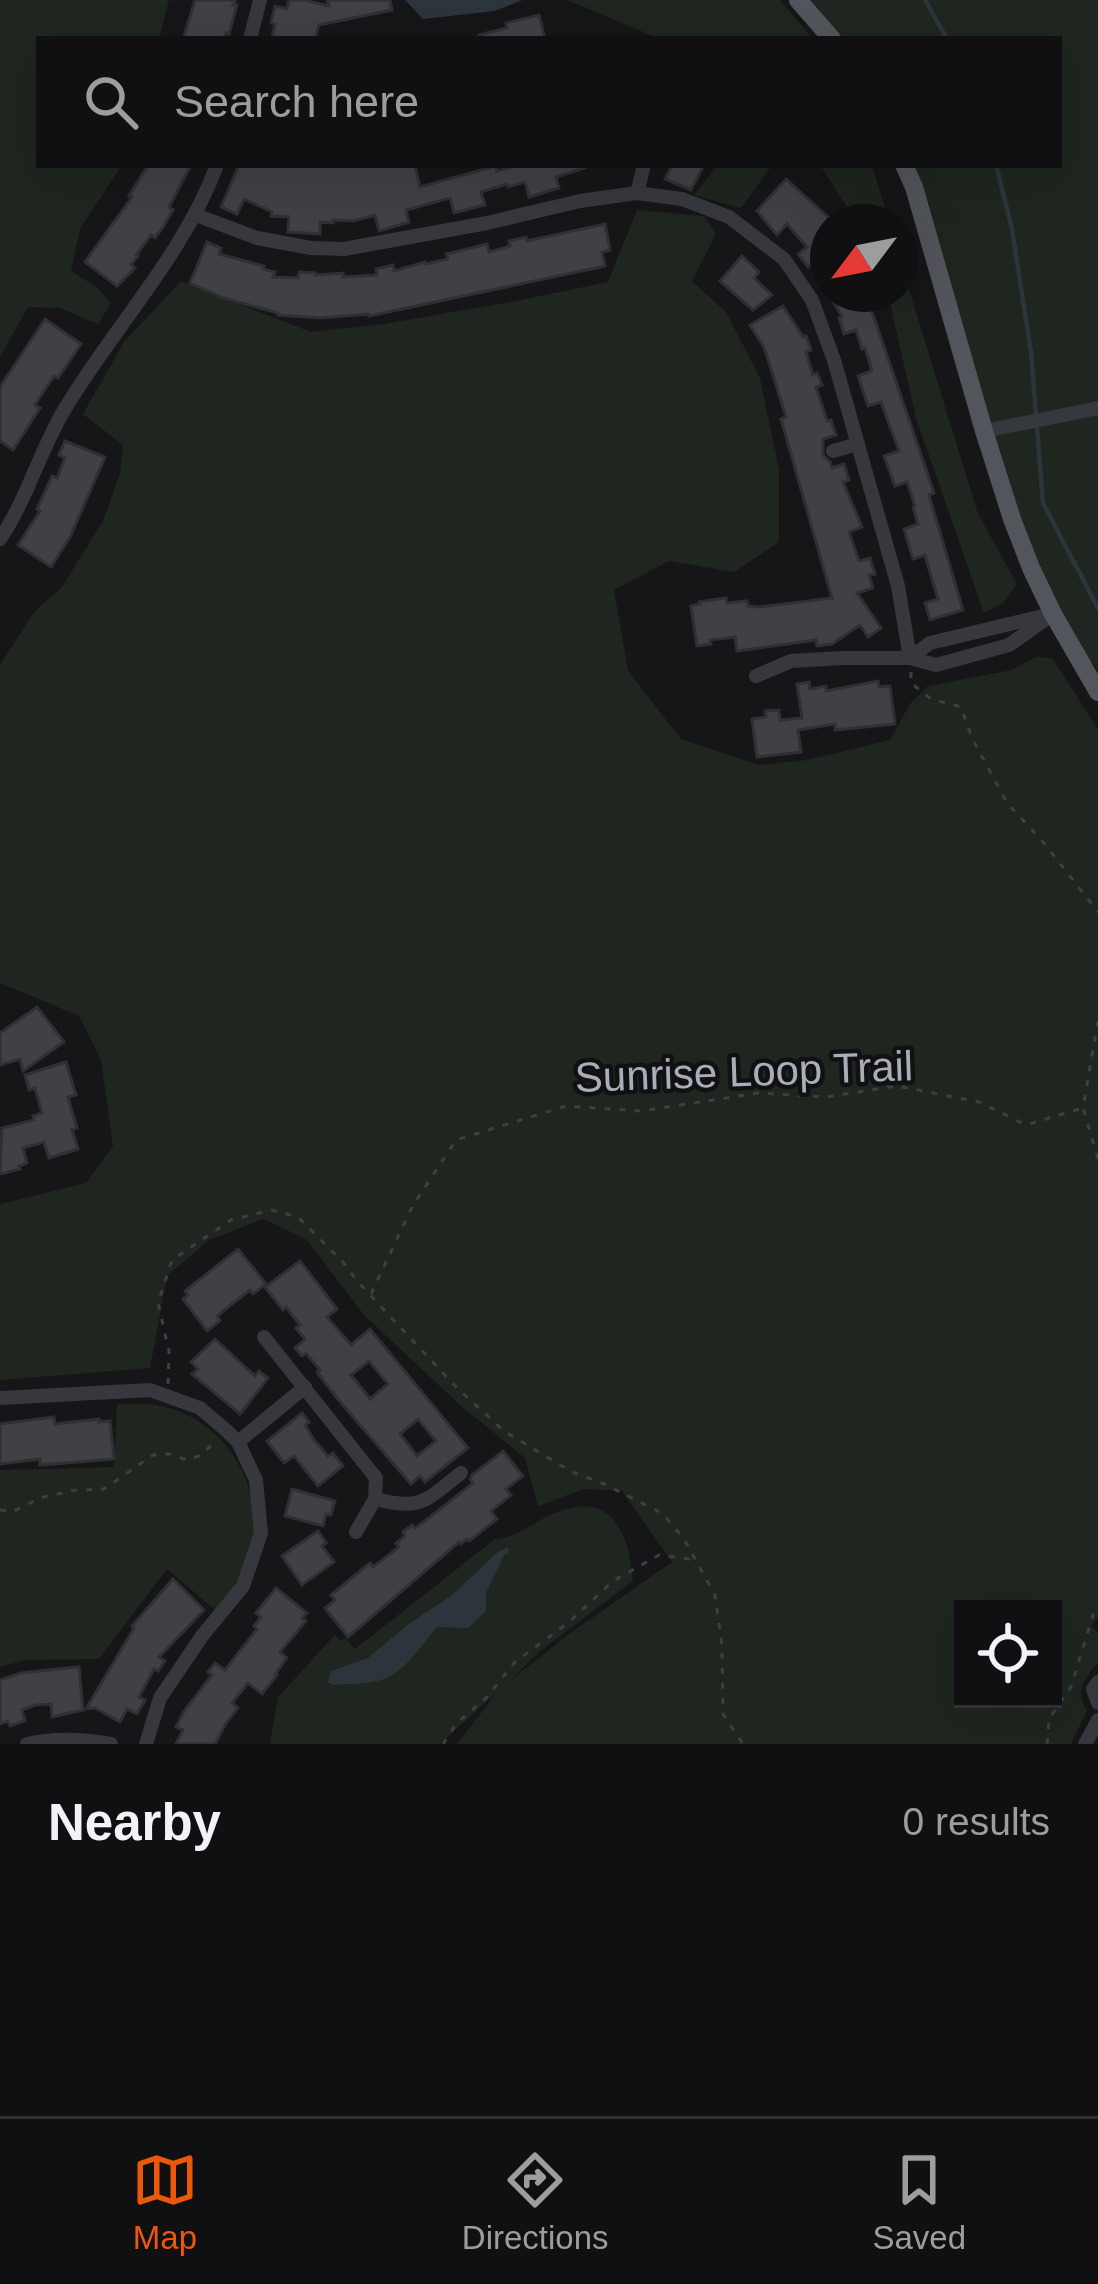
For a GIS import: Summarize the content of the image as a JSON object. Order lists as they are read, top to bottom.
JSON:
{
  "streets": {
    "path": ["Sunrise Loop Trail"]
  },
  "north": "bottom left",
  "page": {
    "search": "Search here",
    "heading": ["Nearby", "0 results"],
    "nav": ["Map", "Directions", "Saved"]
  }
}
